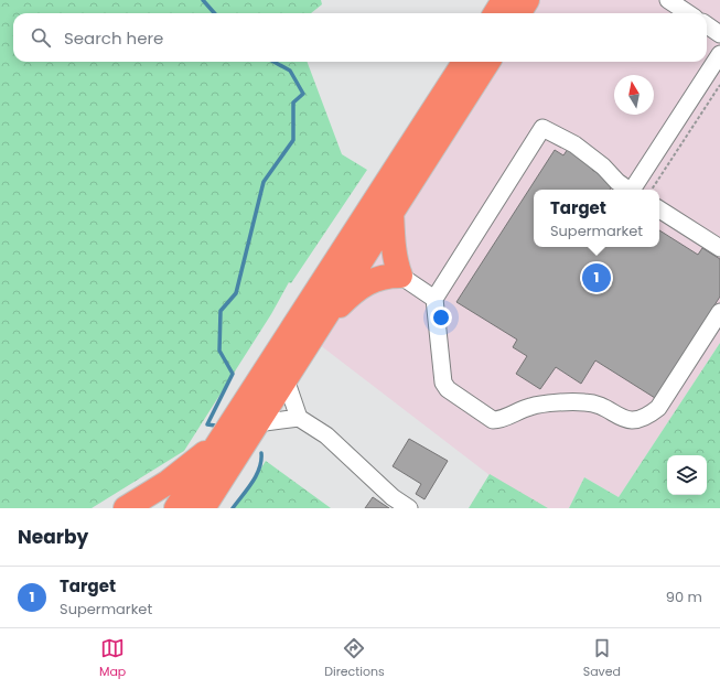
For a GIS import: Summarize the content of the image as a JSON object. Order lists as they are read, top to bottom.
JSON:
{
  "north": "top",
  "page": {
    "search": "Search here",
    "popup": ["Target", "Supermarket"],
    "pins": "1",
    "heading": "Nearby",
    "list": [
      {
        "mark": "1",
        "name": "Target",
        "note": "Supermarket",
        "value": "90 m"
      }
    ],
    "nav": ["Map", "Directions", "Saved"]
  }
}
